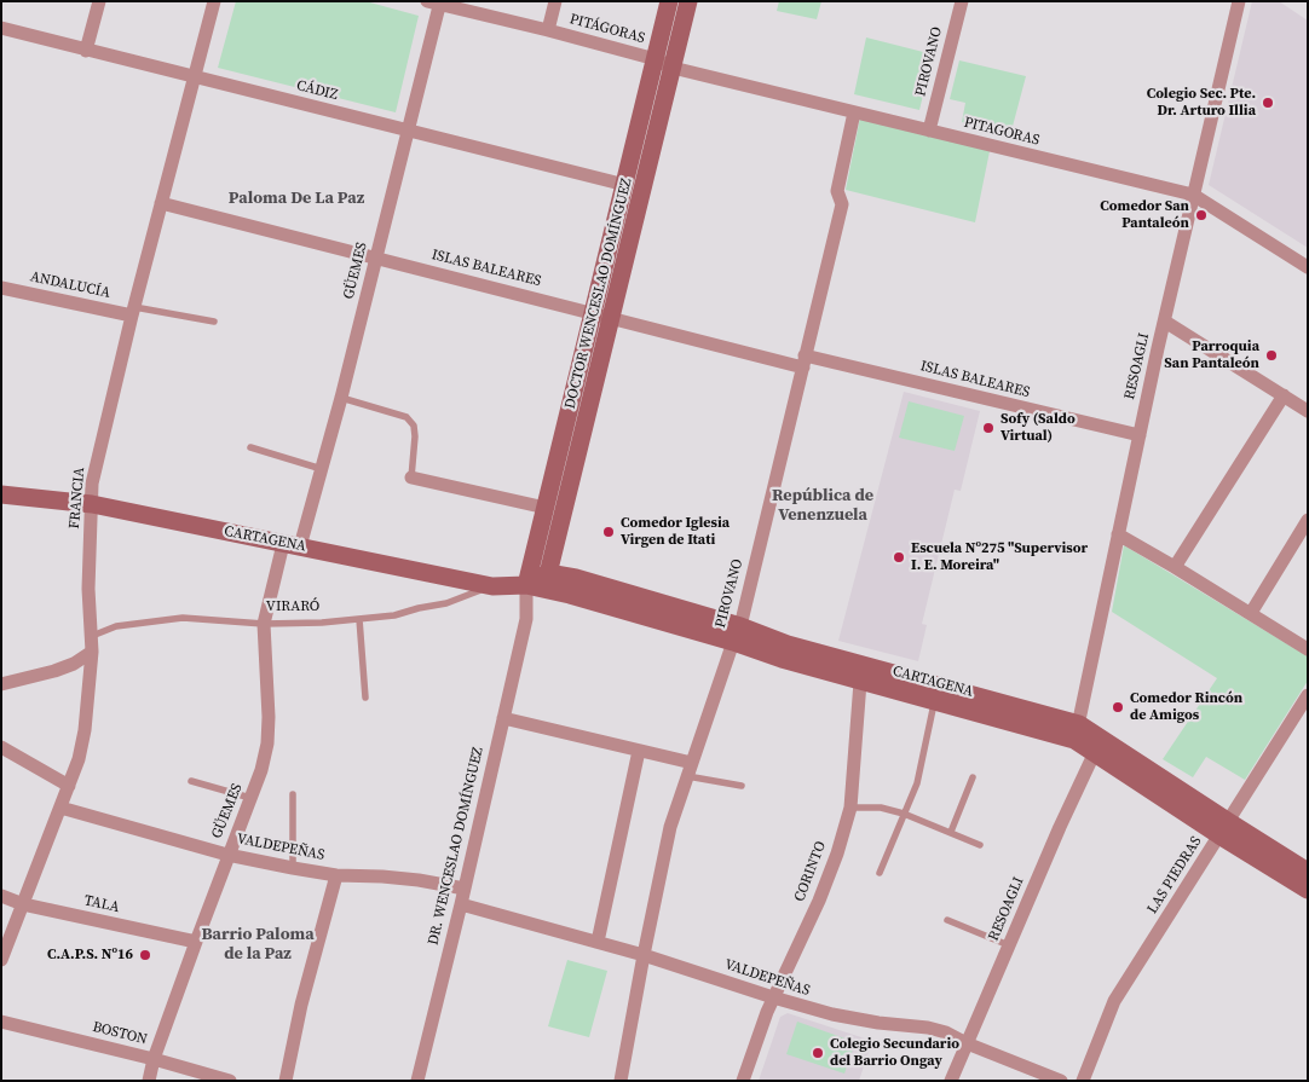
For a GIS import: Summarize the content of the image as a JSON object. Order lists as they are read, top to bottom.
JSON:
{
  "streets": {
    "main road": ["DOCTOR WENCESLAO DOMÍNGUEZ", "CARTAGENA"],
    "street": [
      "PITÁGORAS",
      "PIROVANO",
      "CÁDIZ",
      "PITAGORAS",
      "ISLAS BALEARES",
      "GÜEMES",
      "ANDALUCÍA",
      "RESOAGLI",
      "FRANCIA",
      "DR. WENCESLAO DOMÍNGUEZ",
      "VALDEPEÑAS",
      "CORINTO",
      "LAS PIEDRAS",
      "TALA",
      "BOSTON"
    ],
    "lane": ["VIRARÓ"]
  },
  "crossings": [
    ["PITÁGORAS", "PITAGORAS"],
    ["PITÁGORAS", "GÜEMES"],
    ["PITÁGORAS", "DOCTOR WENCESLAO DOMÍNGUEZ"],
    ["PIROVANO", "PITAGORAS"],
    ["PIROVANO", "ISLAS BALEARES"],
    ["PIROVANO", "CARTAGENA"],
    ["PIROVANO", "VALDEPEÑAS"],
    ["CÁDIZ", "GÜEMES"],
    ["CÁDIZ", "DOCTOR WENCESLAO DOMÍNGUEZ"],
    ["CÁDIZ", "FRANCIA"],
    ["PITAGORAS", "DOCTOR WENCESLAO DOMÍNGUEZ"],
    ["PITAGORAS", "RESOAGLI"],
    ["ISLAS BALEARES", "GÜEMES"],
    ["ISLAS BALEARES", "DOCTOR WENCESLAO DOMÍNGUEZ"],
    ["ISLAS BALEARES", "RESOAGLI"],
    ["ISLAS BALEARES", "FRANCIA"],
    ["GÜEMES", "CARTAGENA"],
    ["GÜEMES", "VIRARÓ"],
    ["GÜEMES", "VALDEPEÑAS"],
    ["GÜEMES", "TALA"],
    ["GÜEMES", "BOSTON"],
    ["ANDALUCÍA", "FRANCIA"],
    ["DOCTOR WENCESLAO DOMÍNGUEZ", "CARTAGENA"],
    ["DOCTOR WENCESLAO DOMÍNGUEZ", "DR. WENCESLAO DOMÍNGUEZ"],
    ["RESOAGLI", "CARTAGENA"],
    ["RESOAGLI", "VALDEPEÑAS"],
    ["FRANCIA", "CARTAGENA"],
    ["FRANCIA", "VIRARÓ"],
    ["FRANCIA", "VALDEPEÑAS"],
    ["FRANCIA", "TALA"],
    ["CARTAGENA", "VIRARÓ"],
    ["CARTAGENA", "DR. WENCESLAO DOMÍNGUEZ"],
    ["CARTAGENA", "CORINTO"],
    ["CARTAGENA", "LAS PIEDRAS"],
    ["DR. WENCESLAO DOMÍNGUEZ", "VALDEPEÑAS"],
    ["VALDEPEÑAS", "CORINTO"]
  ],
  "districts": ["Paloma De La Paz", "República de Venenzuela", "Barrio Paloma de la Paz"],
  "places": [
    "Colegio Sec. Pte. Dr. Arturo Illia",
    "Comedor San Pantaleón",
    "Parroquia San Pantaleón",
    "Sofy (Saldo Virtual)",
    "Comedor Iglesia Virgen de Itati",
    "Escuela Nº275 \"Supervisor I. E. Moreira\"",
    "Comedor Rincón de Amigos",
    "C.A.P.S. Nº16",
    "Colegio Secundario del Barrio Ongay"
  ]
}
